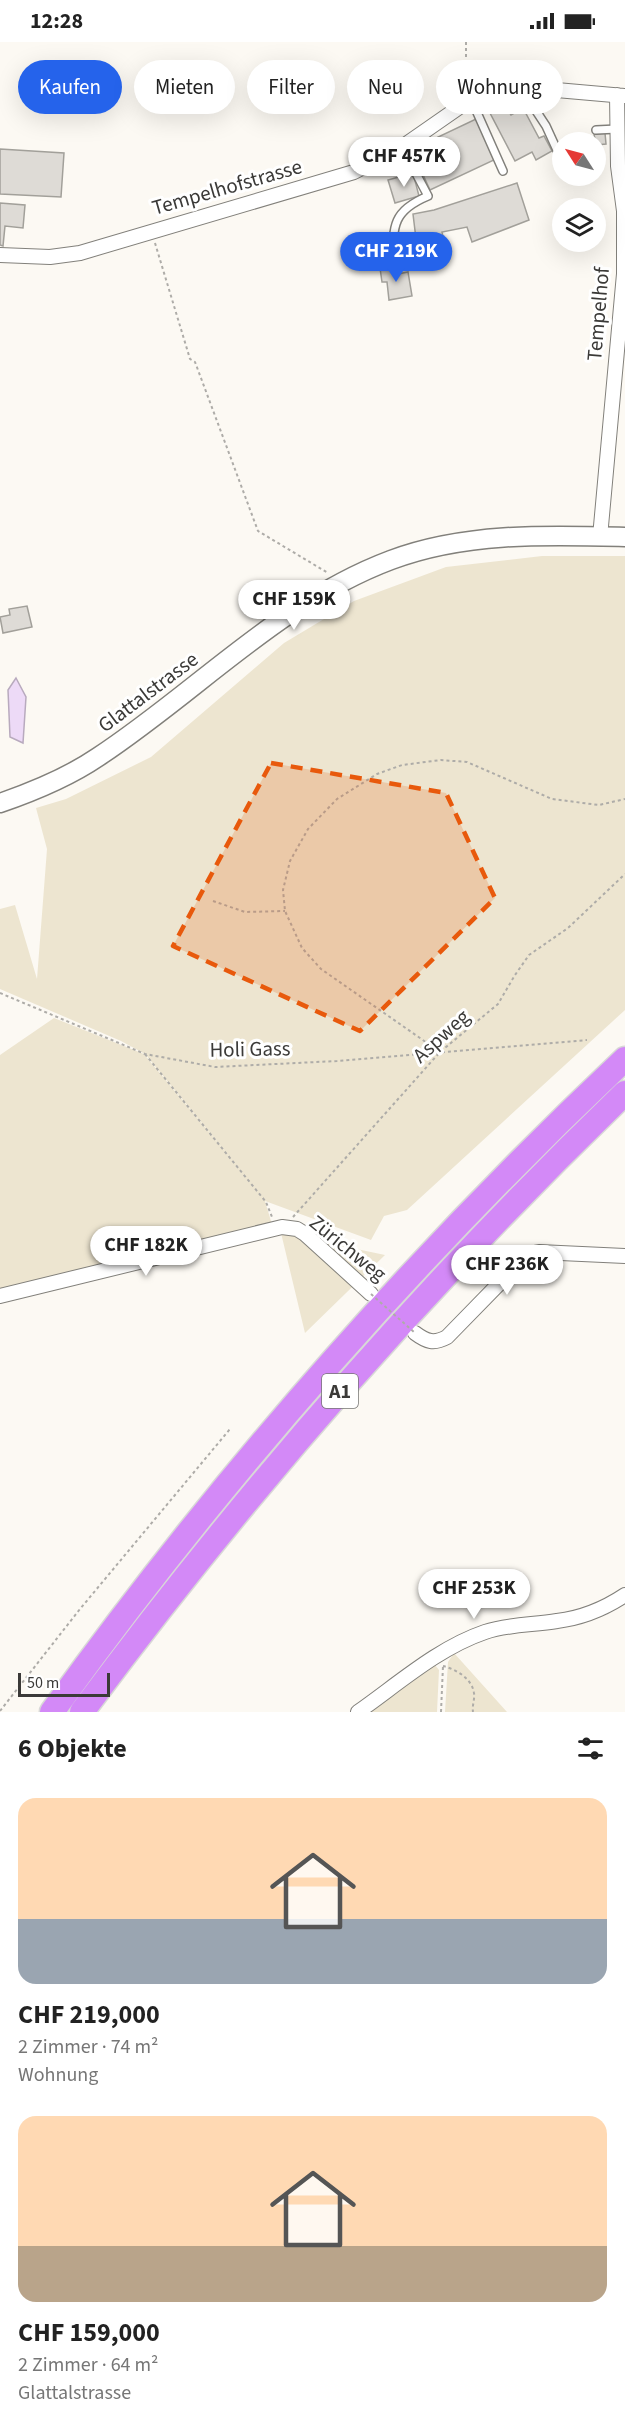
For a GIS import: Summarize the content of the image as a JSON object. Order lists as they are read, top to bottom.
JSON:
{
  "streets": {
    "highway": ["A1"],
    "street": [
      "Tempelhofstrasse",
      "Tempelhof",
      "Glattalstrasse",
      "Zürichweg"
    ],
    "path": ["Aspweg", "Holi Gass"]
  },
  "crossings": [
    ["Tempelhofstrasse", "Tempelhof"],
    ["Tempelhof", "Glattalstrasse"],
    ["Aspweg", "Holi Gass"],
    ["Aspweg", "Zürichweg"]
  ],
  "scale_bar": "50 m",
  "north": "top left",
  "page": {
    "status": "12:28",
    "chip": [
      "Kaufen",
      "Mieten",
      "Filter",
      "Neu",
      "Wohnung"
    ],
    "price": [
      "CHF 457K",
      "CHF 219K",
      "CHF 159K",
      "CHF 182K",
      "CHF 236K",
      "CHF 253K"
    ],
    "scale": "50 m",
    "heading": "6 Objekte",
    "list": [
      {
        "name": "CHF 219,000",
        "note": "2 Zimmer · 74 m² · Wohnung"
      },
      {
        "name": "CHF 159,000",
        "note": "2 Zimmer · 64 m² · Glattalstrasse"
      }
    ]
  }
}
